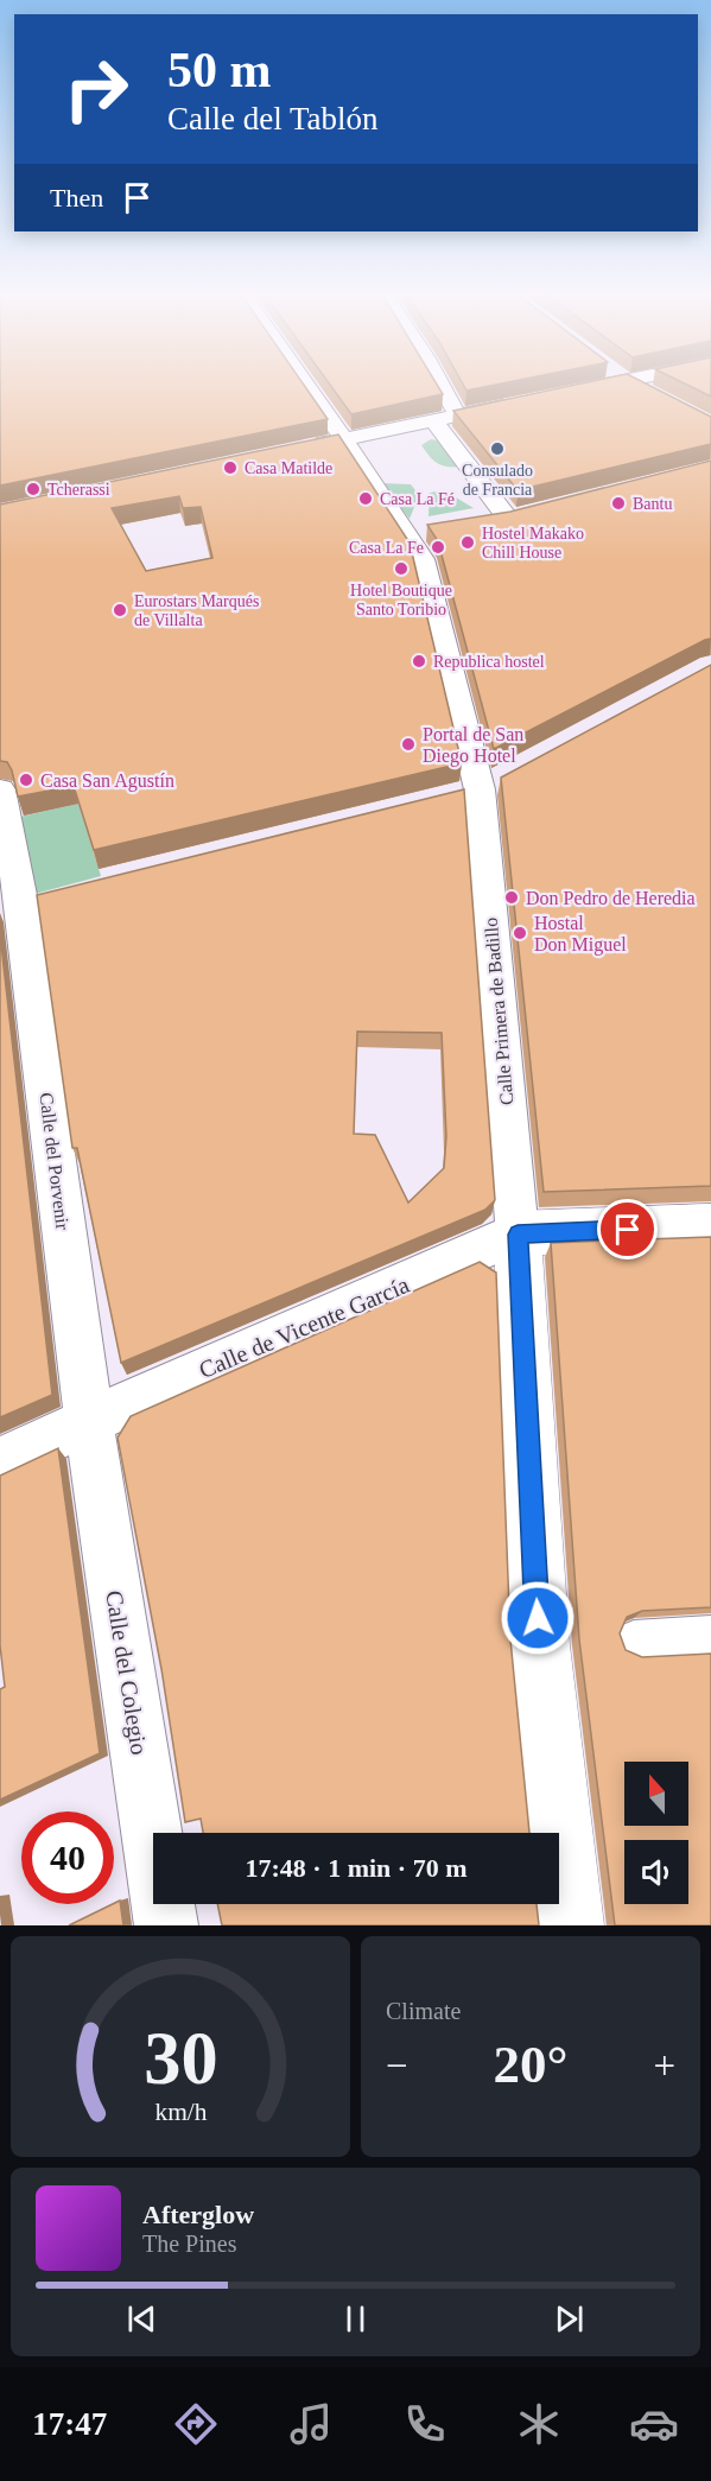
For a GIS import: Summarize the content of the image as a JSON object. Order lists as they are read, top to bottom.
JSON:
{
  "streets": {
    "street": [
      "Calle Primera de Badillo",
      "Calle del Porvenir",
      "Calle de Vicente García",
      "Calle del Colegio"
    ]
  },
  "crossings": [
    ["Calle Primera de Badillo", "Calle de Vicente García"],
    ["Calle del Porvenir", "Calle de Vicente García"],
    ["Calle del Porvenir", "Calle del Colegio"],
    ["Calle de Vicente García", "Calle del Colegio"]
  ],
  "places": [
    "Consulado de Francia",
    "Casa Matilde",
    "Tcherassi",
    "Casa La Fé",
    "Bantu",
    "Hostel Makako Chill House",
    "Casa La Fe",
    "Hotel Boutique Santo Toribio",
    "Eurostars Marqués de Villalta",
    "Republica hostel",
    "Portal de San Diego Hotel",
    "Casa San Agustín",
    "Don Pedro de Heredia",
    "Hostal Don Miguel"
  ],
  "north": "top",
  "page": {
    "turn": ["50 m", "Calle del Tablón"],
    "then": "Then",
    "limit": "40",
    "trip": "17:48 · 1 min · 70 m",
    "tile": "Climate",
    "heat": ["−", "20°", "+"],
    "song": ["Afterglow", "The Pines"],
    "tabs": "17:47",
    "gauge": ["30", "km/h"]
  }
}
